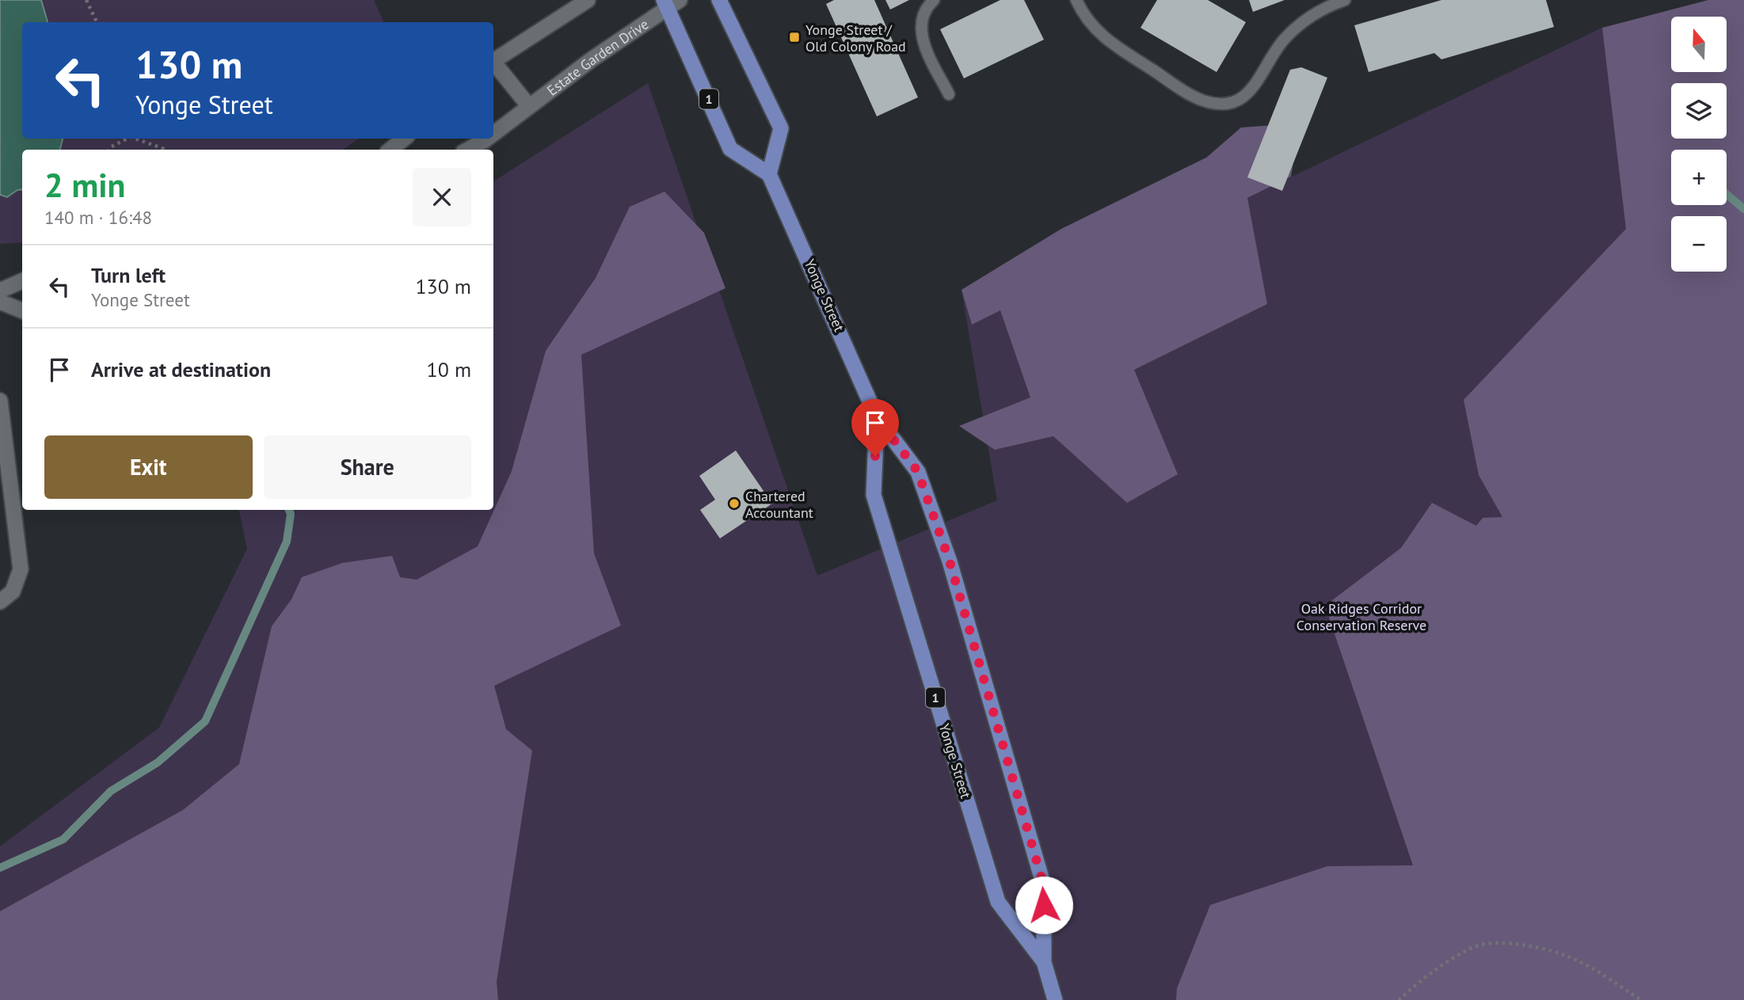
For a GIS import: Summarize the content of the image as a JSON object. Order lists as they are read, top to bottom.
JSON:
{
  "streets": {
    "main road": ["1", "Yonge Street"],
    "street": ["Estate Garden Drive"]
  },
  "crossings": [
    ["Estate Garden Drive", "1"],
    ["1", "Yonge Street"]
  ],
  "parks": ["Oak Ridges Corridor Conservation Reserve"],
  "places": {
    "transit": ["Yonge Street / Old Colony Road"],
    "other": ["Chartered Accountant"]
  },
  "north": "top",
  "page": {
    "map_buttons": ["+", "−"],
    "turn": ["130 m", "Yonge Street"],
    "heading": ["2 min", "140 m · 16:48"],
    "list": [
      {
        "name": "Turn left",
        "note": "Yonge Street",
        "value": "130 m"
      },
      {
        "name": "Arrive at destination",
        "value": "10 m"
      }
    ],
    "buttons": ["Exit", "Share"]
  }
}
